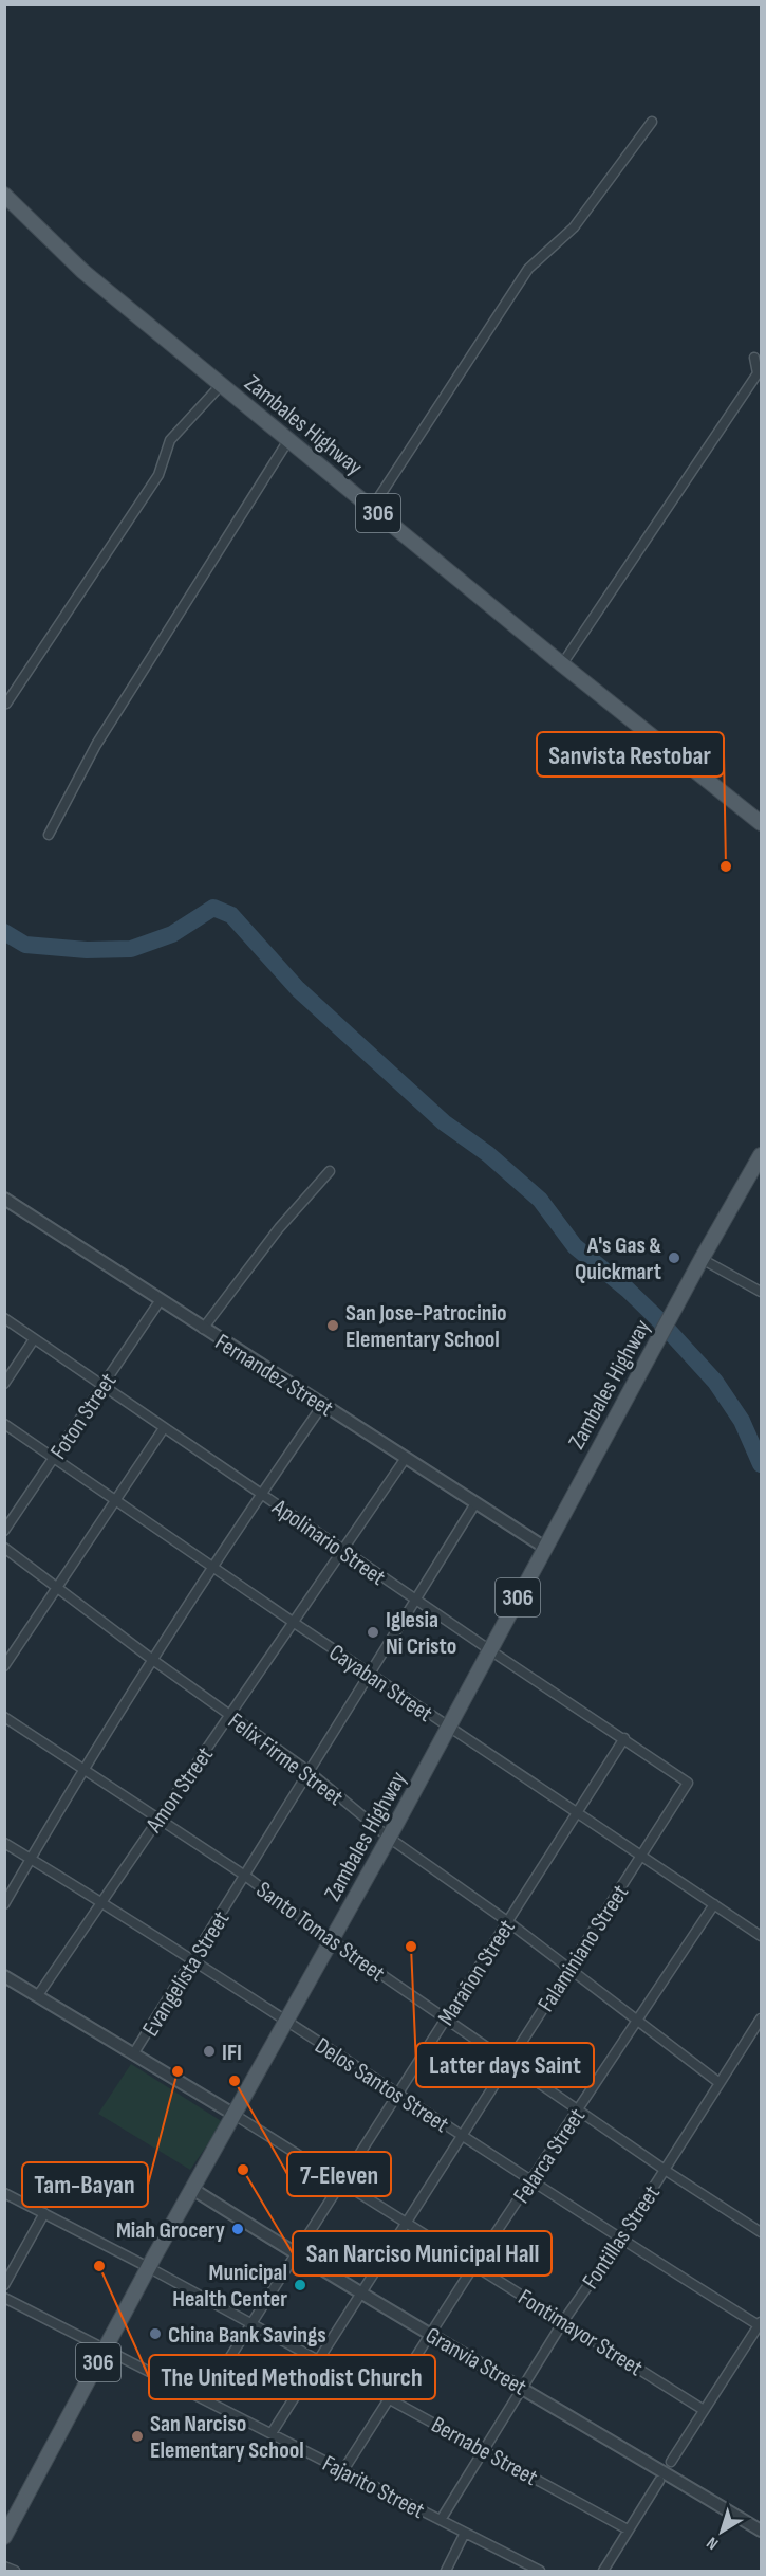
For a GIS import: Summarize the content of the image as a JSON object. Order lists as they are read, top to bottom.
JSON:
{
  "streets": {
    "main road": ["Zambales Highway", "306"],
    "street": [
      "Fernandez Street",
      "Foton Street",
      "Apolinario Street",
      "Cayaban Street",
      "Felix Firme Street",
      "Amon Street",
      "Santo Tomas Street",
      "Falaminiano Street",
      "Marañon Street",
      "Evangelista Street",
      "Delos Santos Street",
      "Felarca Street",
      "Fontillas Street",
      "Fontimayor Street",
      "Granvia Street",
      "Bernabe Street",
      "Fajarito Street"
    ]
  },
  "crossings": [
    ["Zambales Highway", "Fernandez Street"],
    ["Zambales Highway", "Apolinario Street"],
    ["Zambales Highway", "Cayaban Street"],
    ["Zambales Highway", "Felix Firme Street"],
    ["Zambales Highway", "Santo Tomas Street"],
    ["Zambales Highway", "Delos Santos Street"],
    ["Zambales Highway", "Fontimayor Street"],
    ["Zambales Highway", "Granvia Street"],
    ["Zambales Highway", "Bernabe Street"],
    ["Zambales Highway", "Fajarito Street"],
    ["Fernandez Street", "Foton Street"],
    ["Fernandez Street", "Amon Street"],
    ["Fernandez Street", "Evangelista Street"],
    ["Foton Street", "Apolinario Street"],
    ["Foton Street", "Cayaban Street"],
    ["Apolinario Street", "Amon Street"],
    ["Apolinario Street", "Falaminiano Street"],
    ["Apolinario Street", "Marañon Street"],
    ["Apolinario Street", "Evangelista Street"],
    ["Cayaban Street", "Amon Street"],
    ["Cayaban Street", "Falaminiano Street"],
    ["Cayaban Street", "Marañon Street"],
    ["Cayaban Street", "Evangelista Street"],
    ["Cayaban Street", "Felarca Street"],
    ["Felix Firme Street", "Amon Street"],
    ["Felix Firme Street", "Falaminiano Street"],
    ["Felix Firme Street", "Marañon Street"],
    ["Felix Firme Street", "Evangelista Street"],
    ["Felix Firme Street", "Felarca Street"],
    ["Felix Firme Street", "Fontillas Street"],
    ["Amon Street", "Santo Tomas Street"],
    ["Amon Street", "Delos Santos Street"],
    ["Amon Street", "Fontimayor Street"],
    ["Santo Tomas Street", "Falaminiano Street"],
    ["Santo Tomas Street", "Marañon Street"],
    ["Santo Tomas Street", "Evangelista Street"],
    ["Santo Tomas Street", "Felarca Street"],
    ["Santo Tomas Street", "Fontillas Street"],
    ["Falaminiano Street", "Delos Santos Street"],
    ["Falaminiano Street", "Fontimayor Street"],
    ["Falaminiano Street", "Granvia Street"],
    ["Falaminiano Street", "Bernabe Street"],
    ["Falaminiano Street", "Fajarito Street"],
    ["Marañon Street", "Delos Santos Street"],
    ["Marañon Street", "Fontimayor Street"],
    ["Marañon Street", "Granvia Street"],
    ["Marañon Street", "Bernabe Street"],
    ["Marañon Street", "Fajarito Street"],
    ["Evangelista Street", "Delos Santos Street"],
    ["Evangelista Street", "Fontimayor Street"],
    ["Delos Santos Street", "Felarca Street"],
    ["Delos Santos Street", "Fontillas Street"],
    ["Felarca Street", "Fontimayor Street"],
    ["Felarca Street", "Granvia Street"],
    ["Felarca Street", "Bernabe Street"],
    ["Felarca Street", "Fajarito Street"],
    ["Fontillas Street", "Fontimayor Street"],
    ["Fontillas Street", "Granvia Street"],
    ["Fontillas Street", "Bernabe Street"],
    ["Fontillas Street", "Fajarito Street"]
  ],
  "places": [
    "Sanvista Restobar",
    "A's Gas & Quickmart",
    "San Jose-Patrocinio Elementary School",
    "Iglesia Ni Cristo",
    "Latter days Saint",
    "IFI",
    "Tam-Bayan",
    "7-Eleven",
    "San Narciso Municipal Hall",
    "Miah Grocery",
    "The United Methodist Church",
    "Municipal Health Center",
    "China Bank Savings",
    "San Narciso Elementary School"
  ],
  "north": "bottom left"
}
